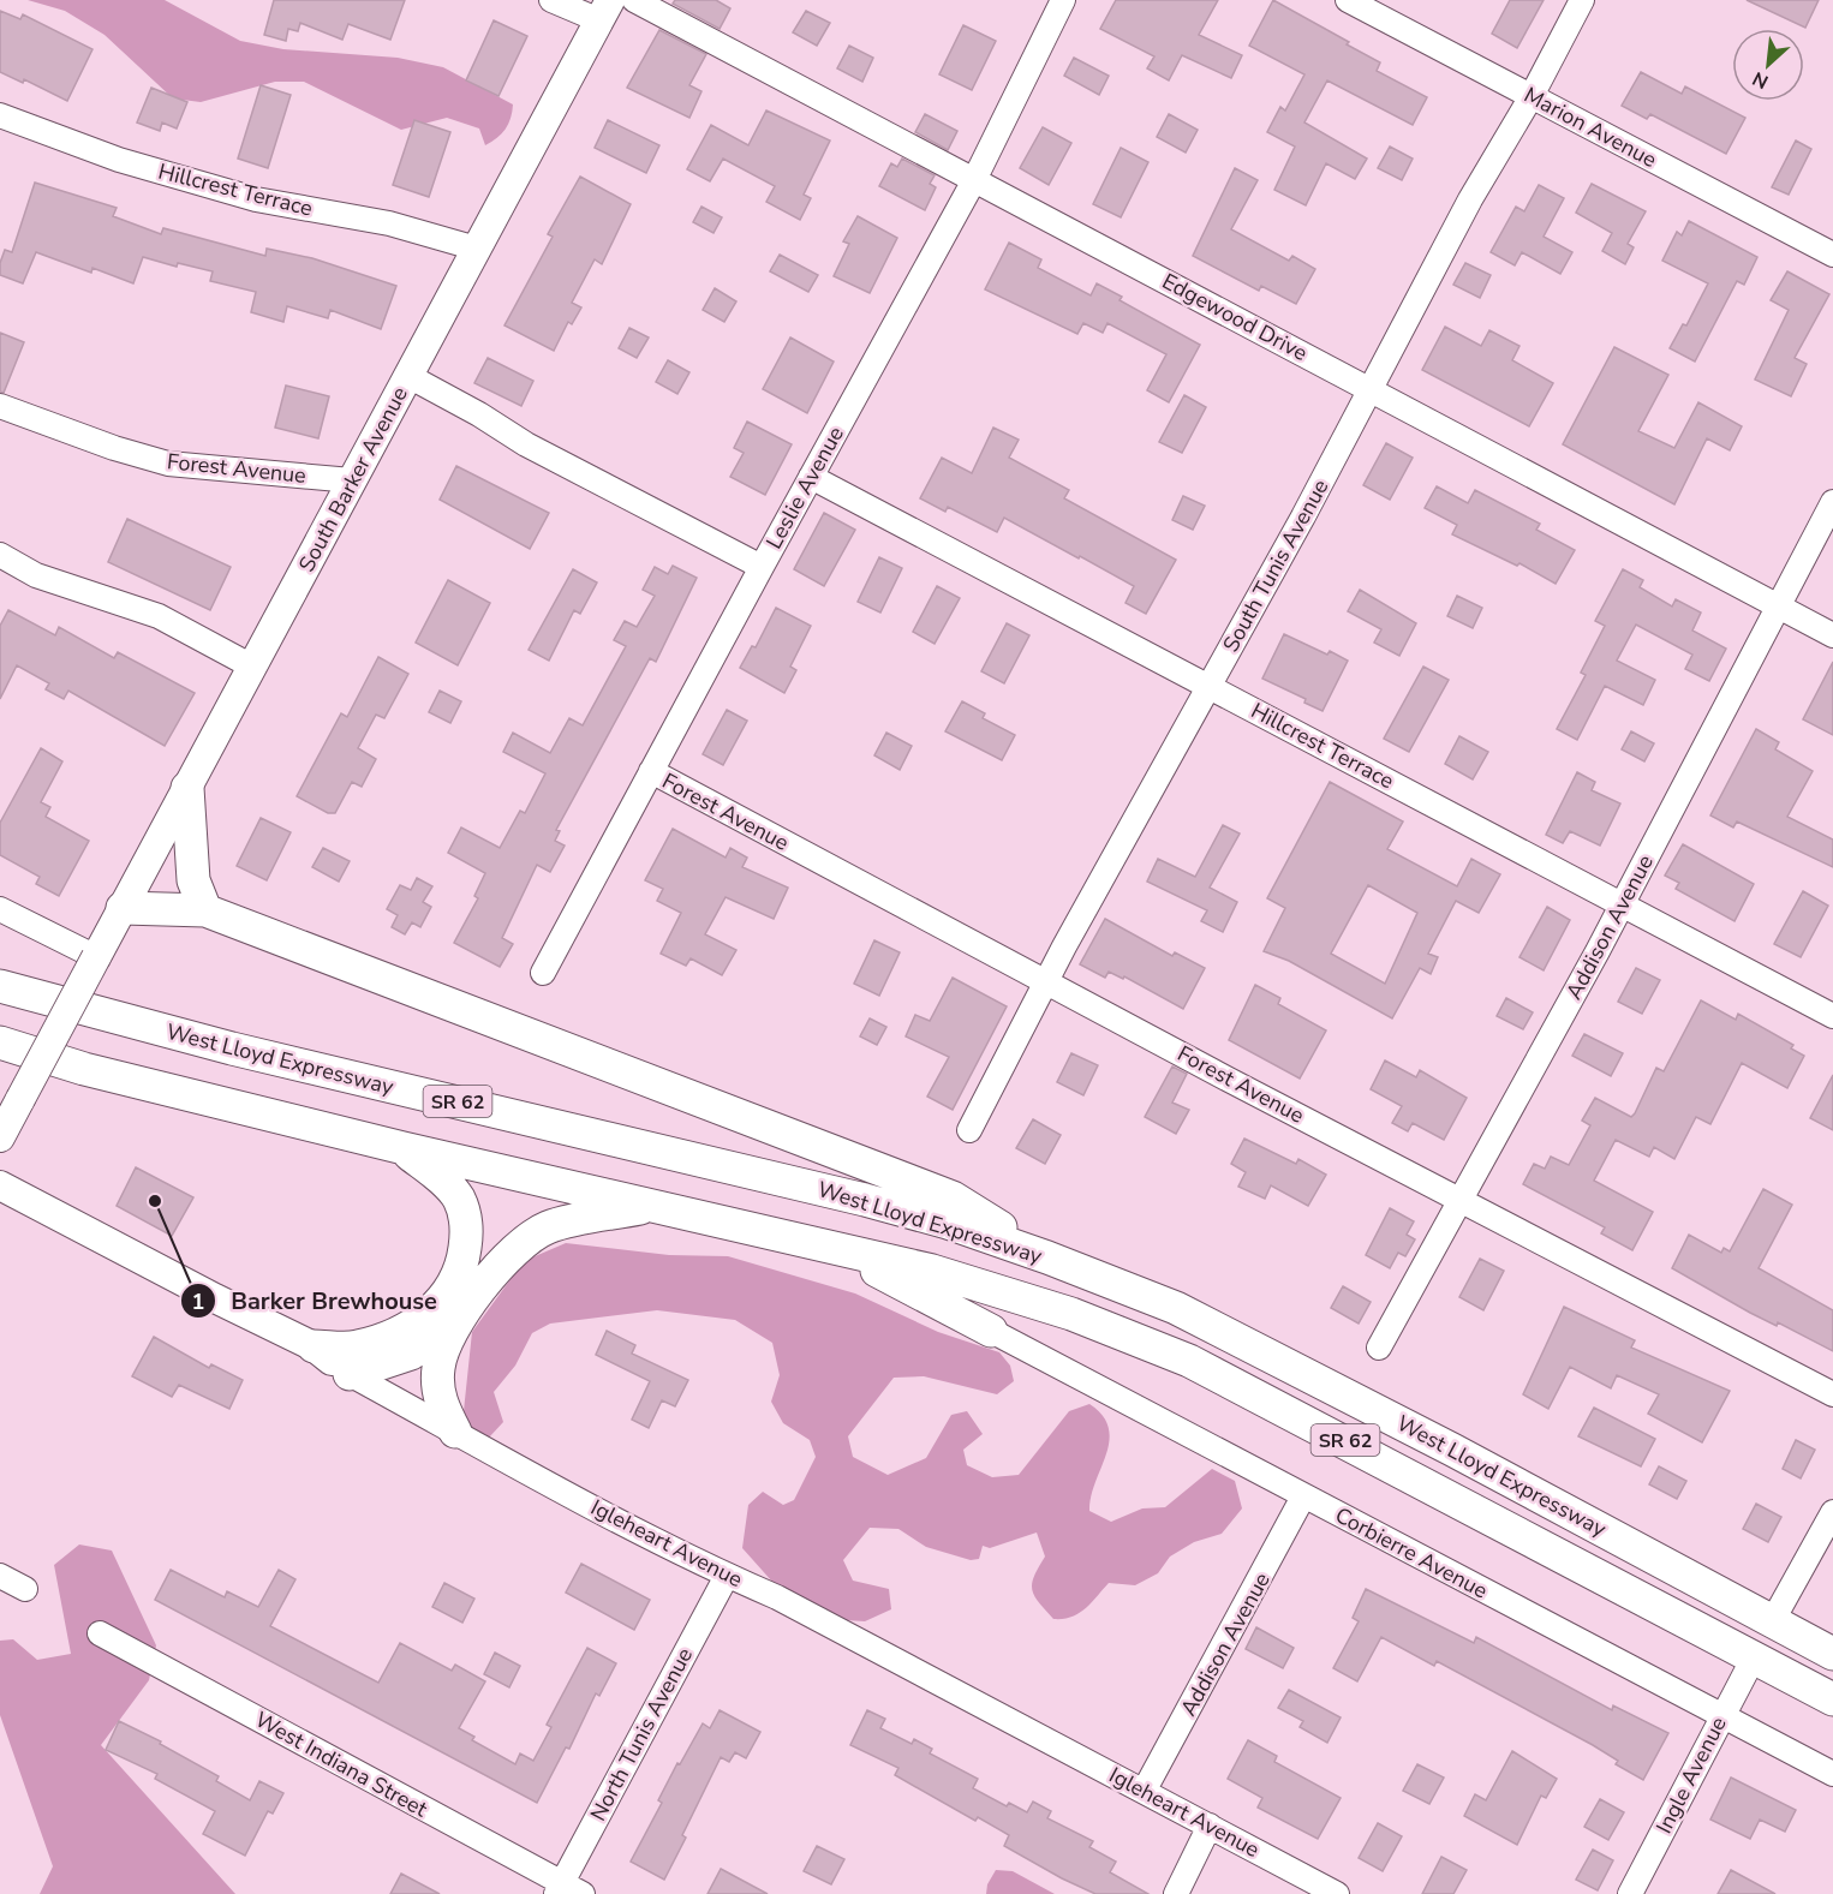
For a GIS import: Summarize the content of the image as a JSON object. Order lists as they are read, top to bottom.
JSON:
{
  "streets": {
    "highway": ["West Lloyd Expressway", "SR 62"],
    "main road": ["South Barker Avenue", "Igleheart Avenue"],
    "street": [
      "Marion Avenue",
      "Hillcrest Terrace",
      "Edgewood Drive",
      "Forest Avenue",
      "Leslie Avenue",
      "South Tunis Avenue",
      "Addison Avenue",
      "Corbierre Avenue",
      "North Tunis Avenue",
      "West Indiana Street",
      "Ingle Avenue"
    ]
  },
  "crossings": [
    ["Marion Avenue", "South Tunis Avenue"],
    ["Hillcrest Terrace", "South Barker Avenue"],
    ["Hillcrest Terrace", "Leslie Avenue"],
    ["Hillcrest Terrace", "South Tunis Avenue"],
    ["Hillcrest Terrace", "Addison Avenue"],
    ["Edgewood Drive", "Leslie Avenue"],
    ["Edgewood Drive", "South Tunis Avenue"],
    ["Edgewood Drive", "Addison Avenue"],
    ["Forest Avenue", "South Barker Avenue"],
    ["Forest Avenue", "Leslie Avenue"],
    ["Forest Avenue", "South Tunis Avenue"],
    ["Forest Avenue", "Addison Avenue"],
    ["Addison Avenue", "Igleheart Avenue"],
    ["Addison Avenue", "Corbierre Avenue"],
    ["West Lloyd Expressway", "Ingle Avenue"],
    ["Igleheart Avenue", "North Tunis Avenue"],
    ["Corbierre Avenue", "Ingle Avenue"],
    ["North Tunis Avenue", "West Indiana Street"]
  ],
  "places": ["Barker Brewhouse"],
  "north": "bottom left"
}
